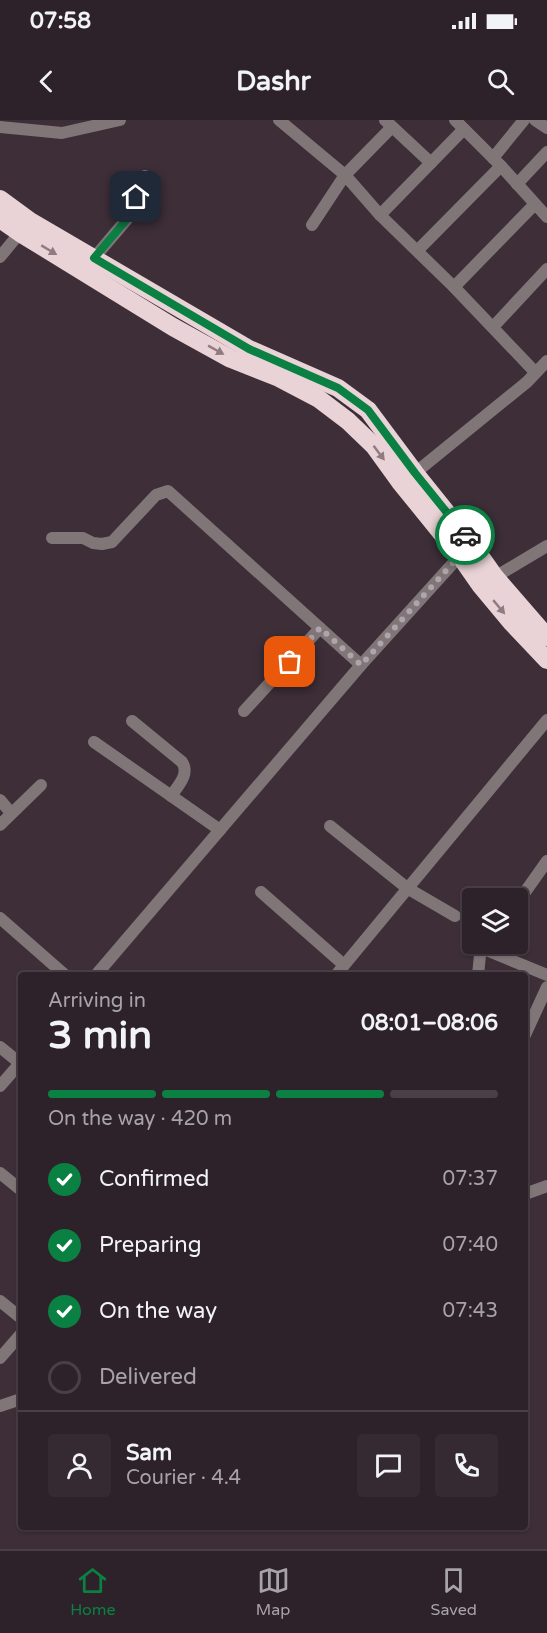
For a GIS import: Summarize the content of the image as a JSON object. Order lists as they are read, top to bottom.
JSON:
{
  "page": {
    "status": "07:58",
    "header": "Dashr",
    "heading": ["3 min", "Arriving in", "08:01–08:06"],
    "panel": ["Sam", "Courier · 4.4"],
    "bar": "On the way · 420 m",
    "list": [
      ["Confirmed", "07:37"],
      ["Preparing", "07:40"],
      ["On the way", "07:43"],
      "Delivered"
    ],
    "tabs": ["Home", "Map", "Saved"]
  }
}
